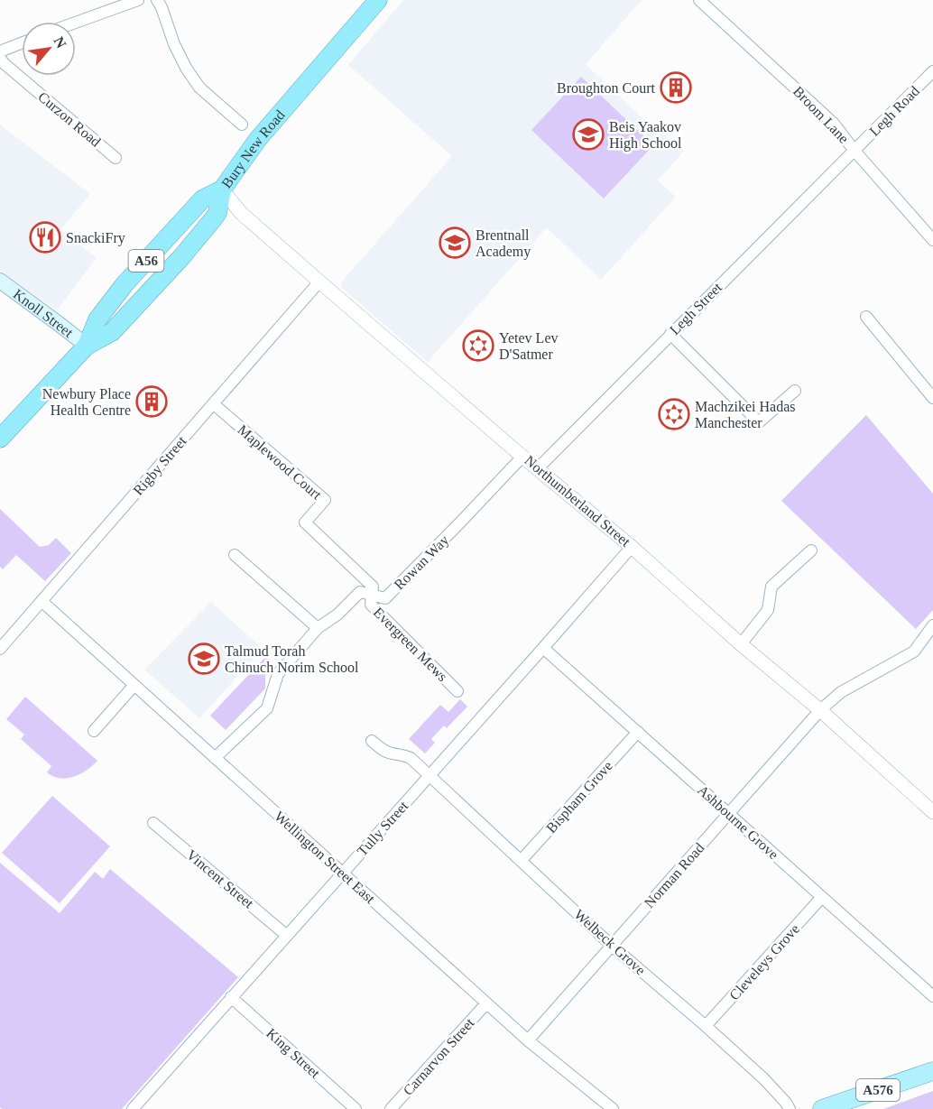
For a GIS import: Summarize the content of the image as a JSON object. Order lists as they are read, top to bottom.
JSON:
{
  "streets": {
    "highway": ["Bury New Road", "A56"],
    "main road": ["Knoll Street", "A576"],
    "street": [
      "Legh Road",
      "Broom Lane",
      "Curzon Road",
      "Legh Street",
      "Maplewood Court",
      "Rigby Street",
      "Northumberland Street",
      "Rowan Way",
      "Evergreen Mews",
      "Bispham Grove",
      "Ashbourne Grove",
      "Tully Street",
      "Wellington Street East",
      "Norman Road",
      "Vincent Street",
      "Welbeck Grove",
      "Cleveleys Grove",
      "King Street",
      "Carnarvon Street"
    ]
  },
  "crossings": [
    ["Legh Road", "Broom Lane"],
    ["Legh Road", "Legh Street"],
    ["Broom Lane", "Legh Street"],
    ["Bury New Road", "A56"],
    ["Bury New Road", "Northumberland Street"],
    ["A56", "Knoll Street"],
    ["A56", "Northumberland Street"],
    ["Legh Street", "Northumberland Street"],
    ["Maplewood Court", "Rigby Street"],
    ["Maplewood Court", "Rowan Way"],
    ["Maplewood Court", "Evergreen Mews"],
    ["Rigby Street", "Northumberland Street"],
    ["Rigby Street", "Wellington Street East"],
    ["Northumberland Street", "Rowan Way"],
    ["Northumberland Street", "Tully Street"],
    ["Northumberland Street", "Norman Road"],
    ["Rowan Way", "Evergreen Mews"],
    ["Bispham Grove", "Ashbourne Grove"],
    ["Bispham Grove", "Welbeck Grove"],
    ["Ashbourne Grove", "Tully Street"],
    ["Ashbourne Grove", "Norman Road"],
    ["Ashbourne Grove", "Cleveleys Grove"],
    ["Tully Street", "Wellington Street East"],
    ["Tully Street", "Vincent Street"],
    ["Tully Street", "Welbeck Grove"],
    ["Tully Street", "King Street"],
    ["Wellington Street East", "Norman Road"],
    ["Wellington Street East", "Carnarvon Street"],
    ["Norman Road", "Welbeck Grove"],
    ["Welbeck Grove", "Cleveleys Grove"]
  ],
  "places": {
    "building": ["Broughton Court", "Newbury Place Health Centre"],
    "school or university": ["Beis Yaakov High School", "Brentnall Academy", "Talmud Torah Chinuch Norim School"],
    "restaurant": ["SnackiFry"],
    "synagogue": ["Yetev Lev D'Satmer", "Machzikei Hadas Manchester"]
  },
  "north": "top right"
}
